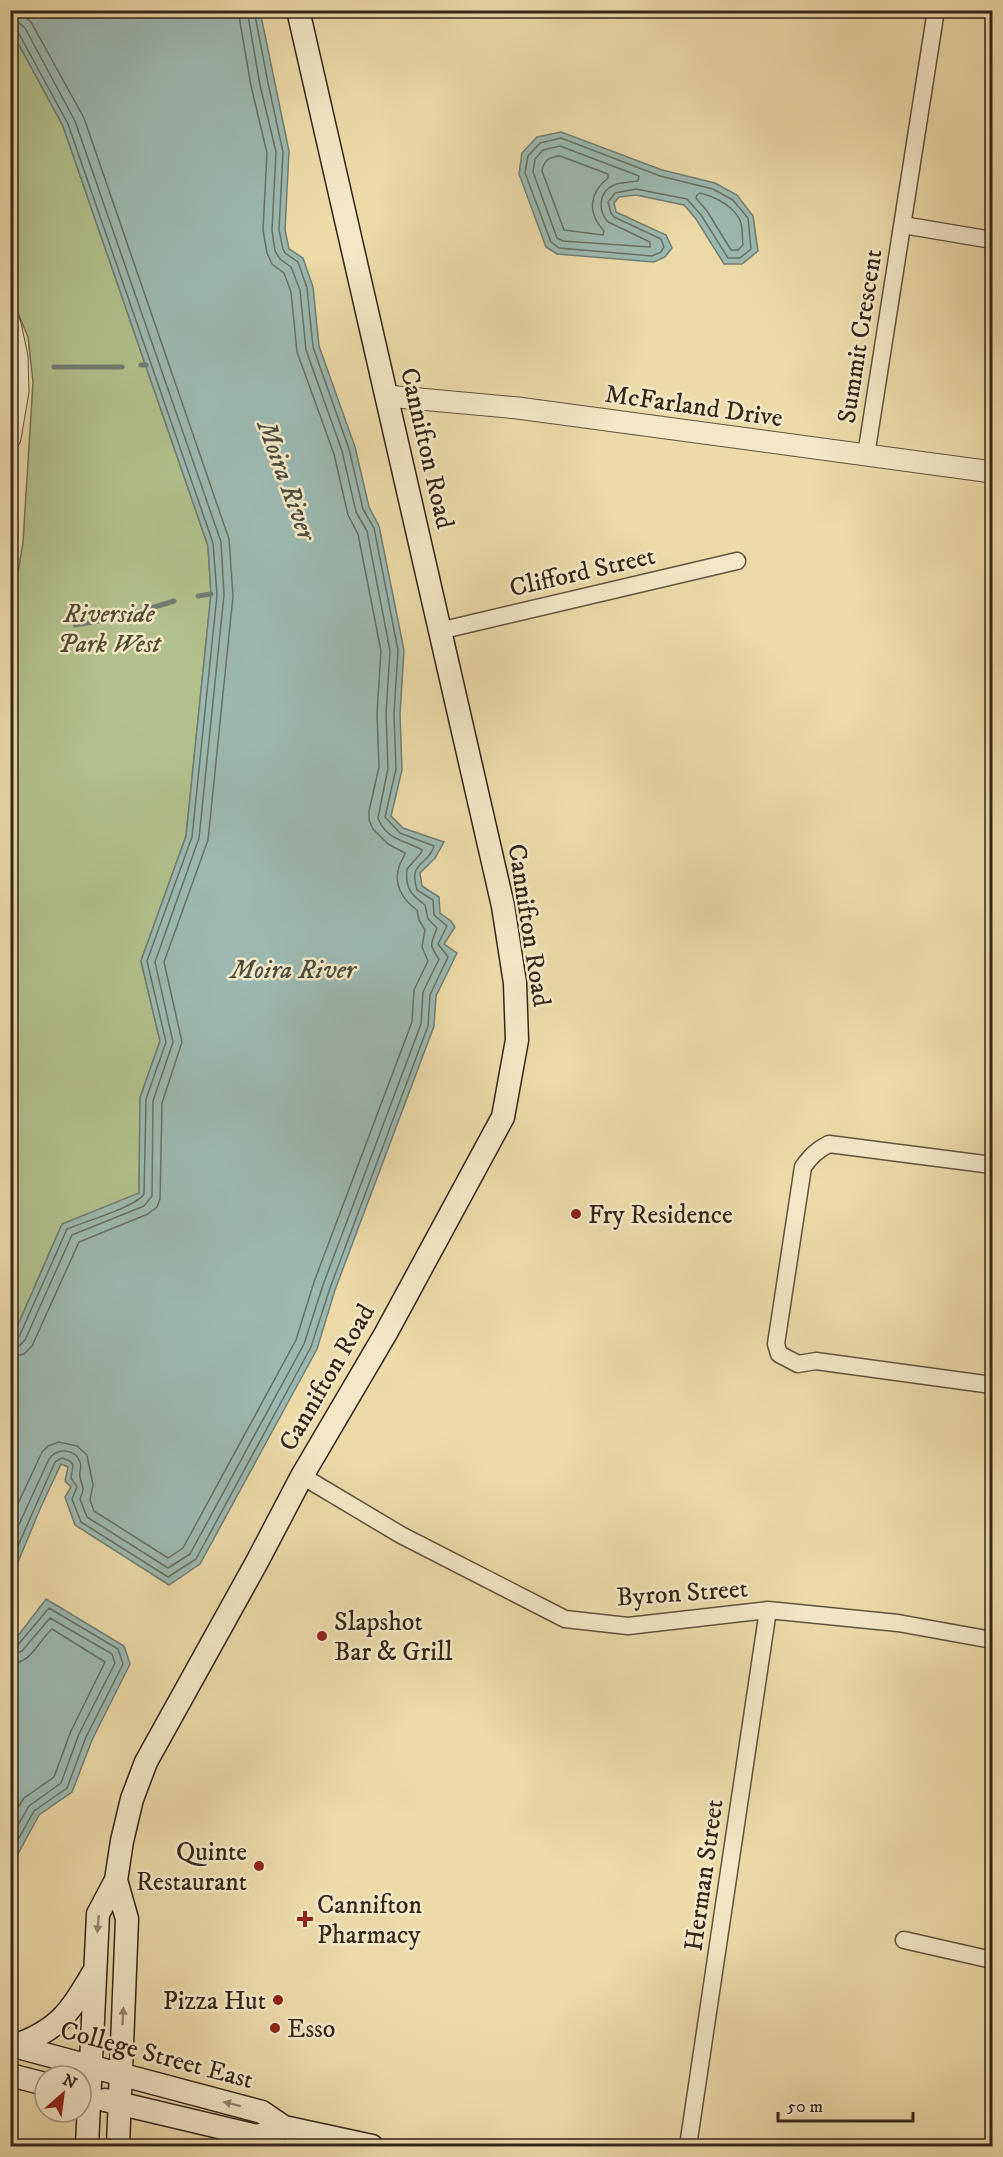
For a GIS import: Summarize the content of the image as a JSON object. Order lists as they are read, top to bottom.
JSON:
{
  "streets": {
    "main road": ["Cannifton Road", "College Street East"],
    "street": [
      "Summit Crescent",
      "McFarland Drive",
      "Clifford Street",
      "Byron Street",
      "Herman Street"
    ]
  },
  "crossings": [
    ["Summit Crescent", "McFarland Drive"],
    ["McFarland Drive", "Cannifton Road"],
    ["Cannifton Road", "Clifford Street"],
    ["Cannifton Road", "Byron Street"],
    ["Cannifton Road", "College Street East"],
    ["Byron Street", "Herman Street"]
  ],
  "water": ["Moira River"],
  "parks": ["Riverside Park West"],
  "places": {
    "other": [
      "Fry Residence",
      "Slapshot Bar & Grill",
      "Quinte Restaurant",
      "Pizza Hut",
      "Esso"
    ],
    "health": ["Cannifton Pharmacy"]
  },
  "scale_bar": "50 m",
  "north": "top right"
}
